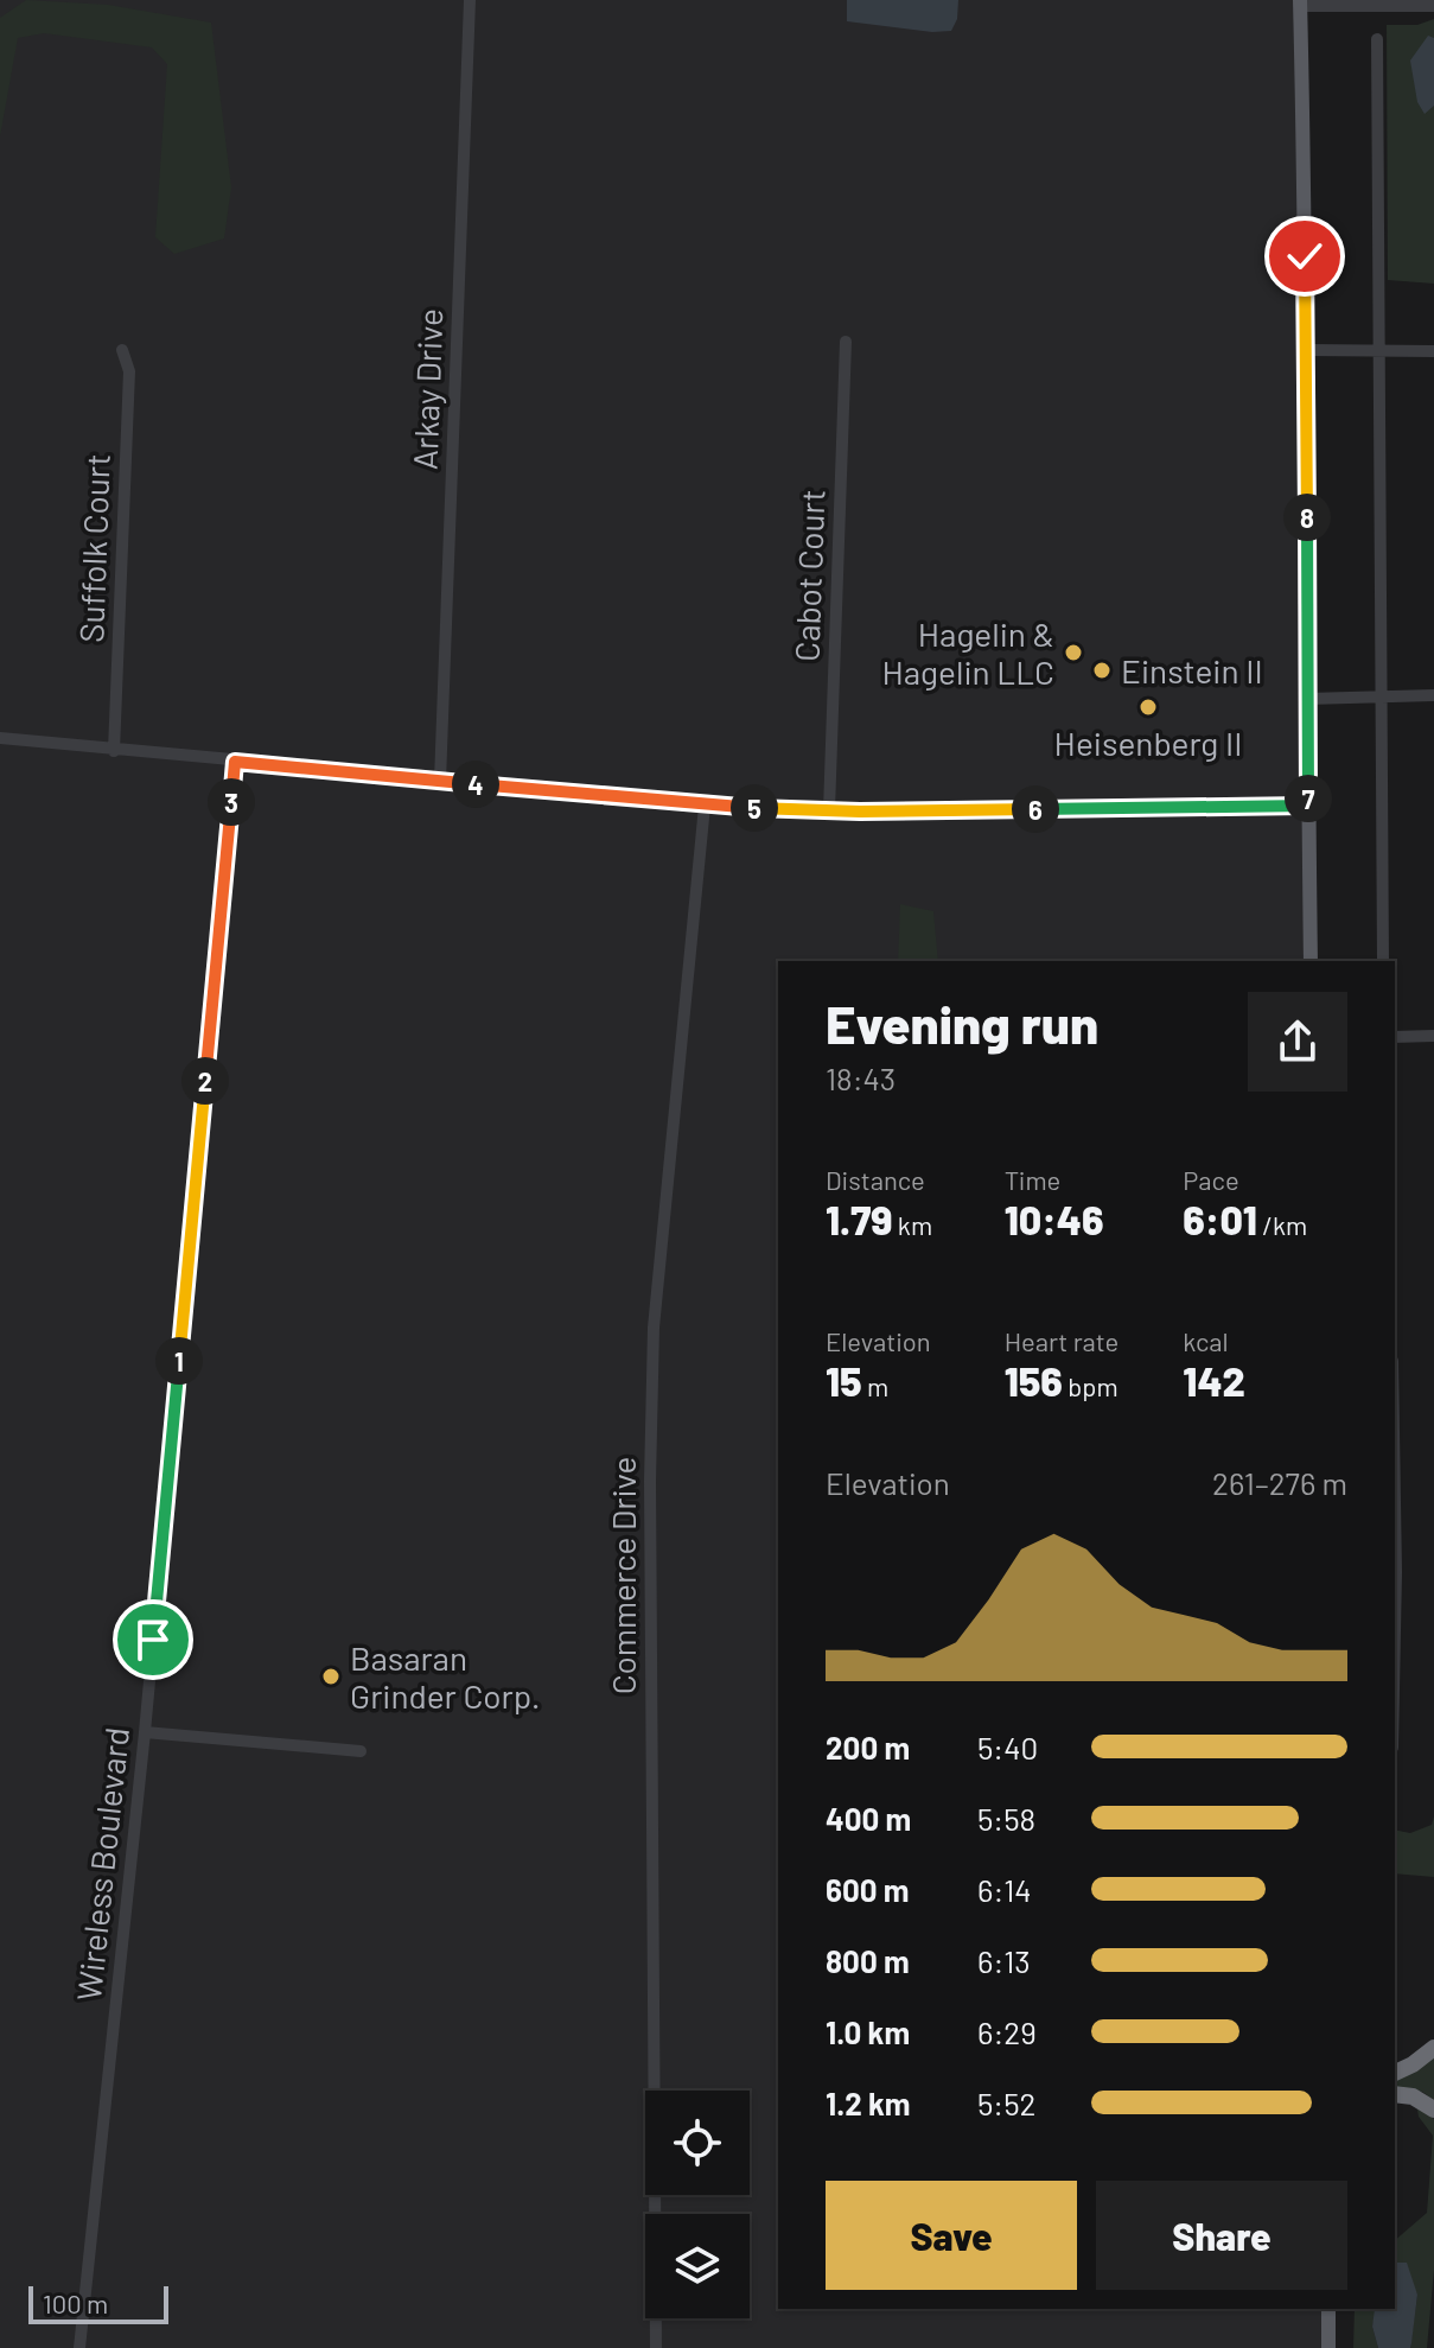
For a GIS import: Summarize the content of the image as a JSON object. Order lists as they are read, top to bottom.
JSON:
{
  "streets": {
    "street": [
      "Arkay Drive",
      "Suffolk Court",
      "Cabot Court",
      "Commerce Drive",
      "Wireless Boulevard"
    ]
  },
  "places": [
    "Hagelin & Hagelin LLC",
    "Einstein II",
    "Heisenberg II",
    "Basaran Grinder Corp."
  ],
  "scale_bar": "100 m",
  "page": {
    "pins": [
      "8",
      "4",
      "7",
      "3",
      "5",
      "6",
      "2",
      "1"
    ],
    "heading": ["Evening run", "18:43"],
    "stats": [
      ["Distance", "1.79 km"],
      ["Time", "10:46"],
      ["Pace", "6:01 /km"],
      ["Elevation", "15 m"],
      ["Heart rate", "156 bpm"],
      ["kcal", "142"]
    ],
    "chart": ["Elevation", "261–276 m"],
    "list": [
      {
        "name": "200 m",
        "note": "5:40"
      },
      {
        "name": "400 m",
        "note": "5:58"
      },
      {
        "name": "600 m",
        "note": "6:14"
      },
      {
        "name": "800 m",
        "note": "6:13"
      },
      {
        "name": "1.0 km",
        "note": "6:29"
      },
      {
        "name": "1.2 km",
        "note": "5:52"
      }
    ],
    "buttons": ["Save", "Share"],
    "scale": "100 m"
  }
}
